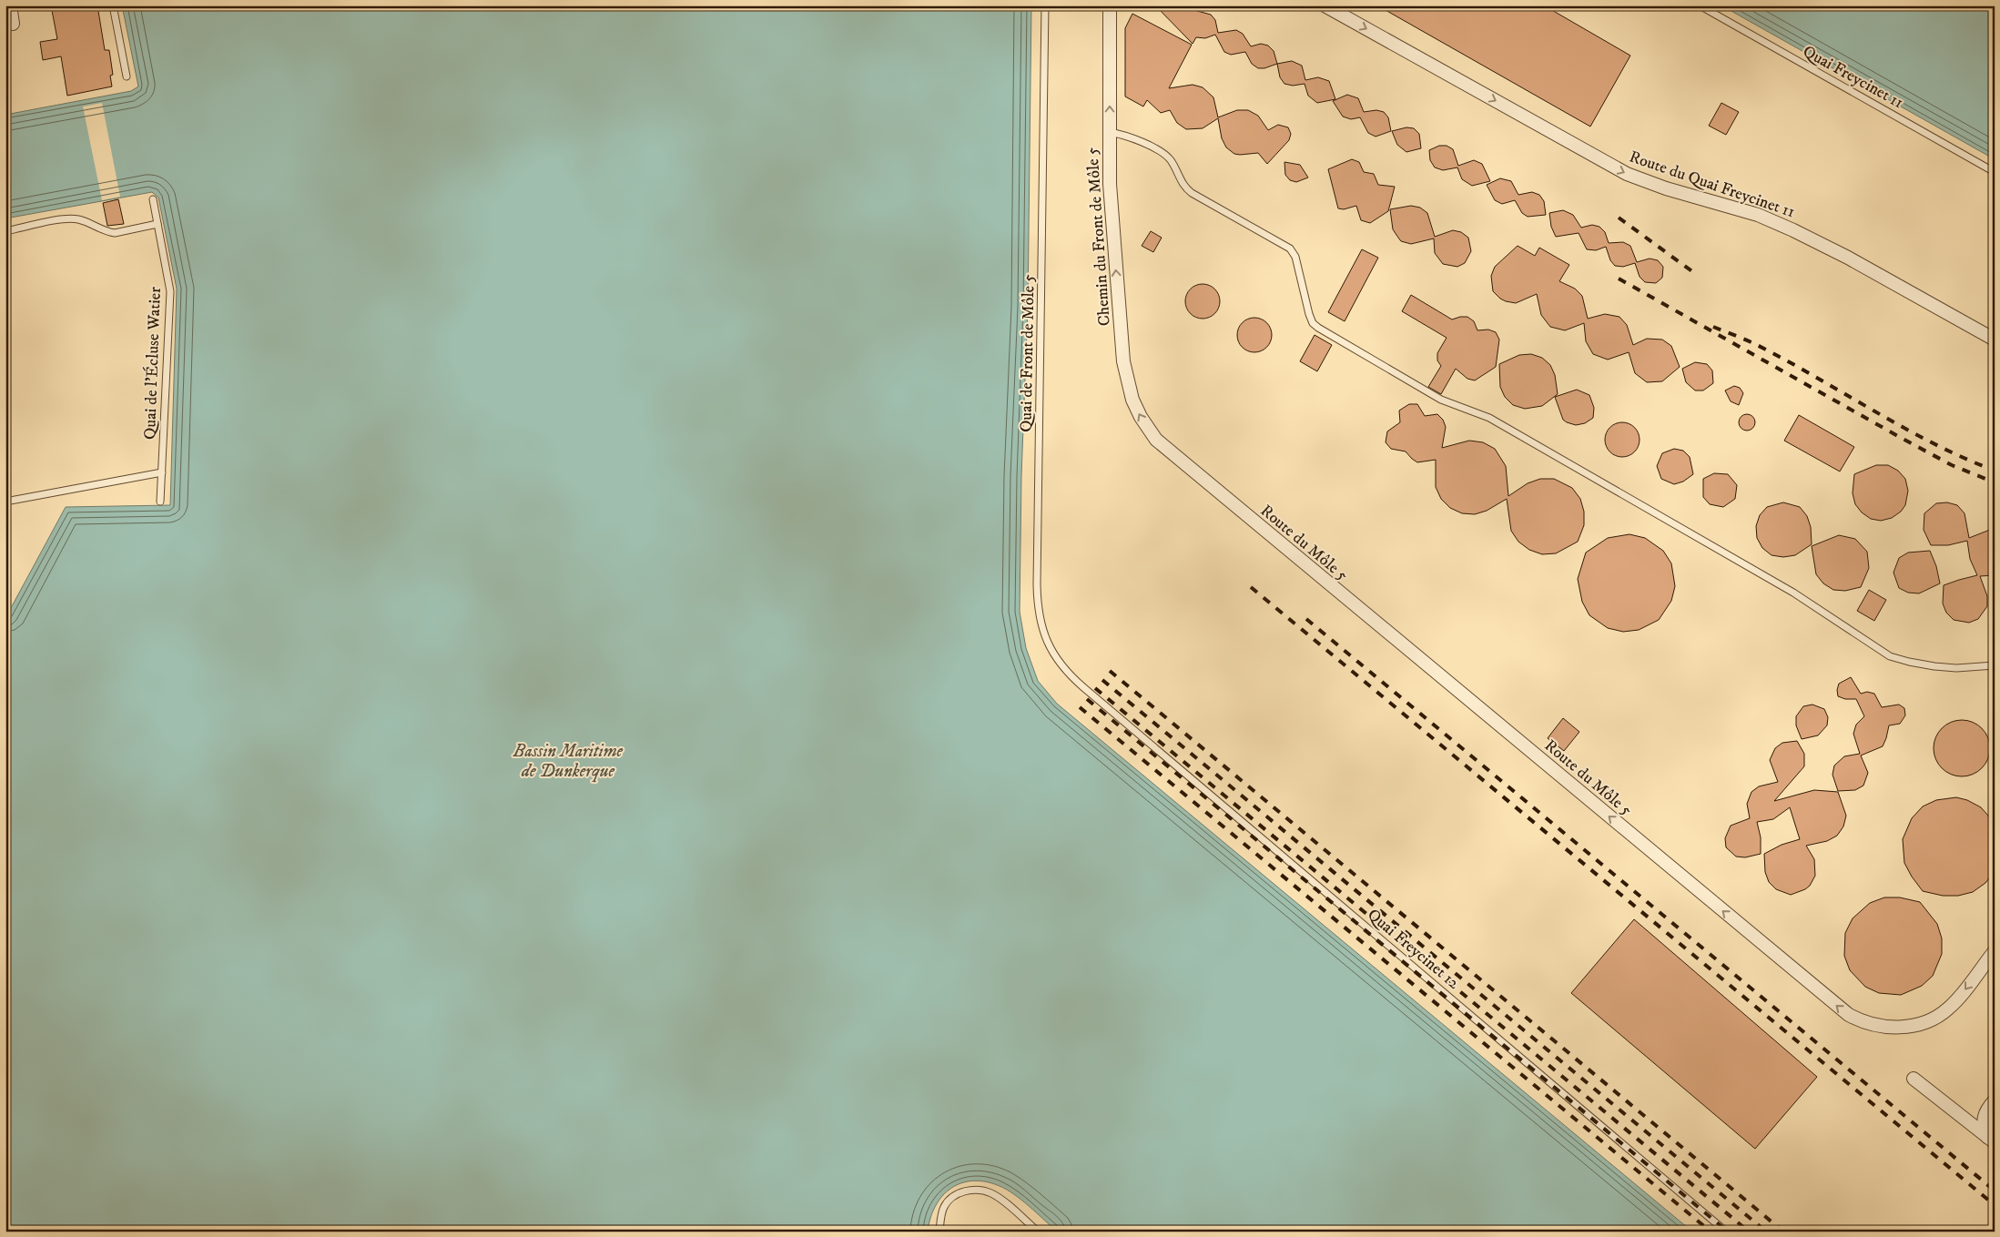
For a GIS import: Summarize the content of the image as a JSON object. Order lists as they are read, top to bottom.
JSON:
{
  "streets": {
    "street": ["Route du Quai Freycinet 11", "Chemin du Front de Môle 5", "Route du Môle 5"],
    "lane": [
      "Quai Freycinet 11",
      "Quai de Front de Môle 5",
      "Quai de l'Écluse Watier",
      "Quai Freycinet 12"
    ]
  },
  "crossings": [
    ["Chemin du Front de Môle 5", "Route du Môle 5"],
    ["Quai de Front de Môle 5", "Quai Freycinet 12"]
  ],
  "one_way": ["Route du Quai Freycinet 11", "Chemin du Front de Môle 5", "Route du Môle 5"],
  "water": ["Bassin Maritime de Dunkerque"]
}
